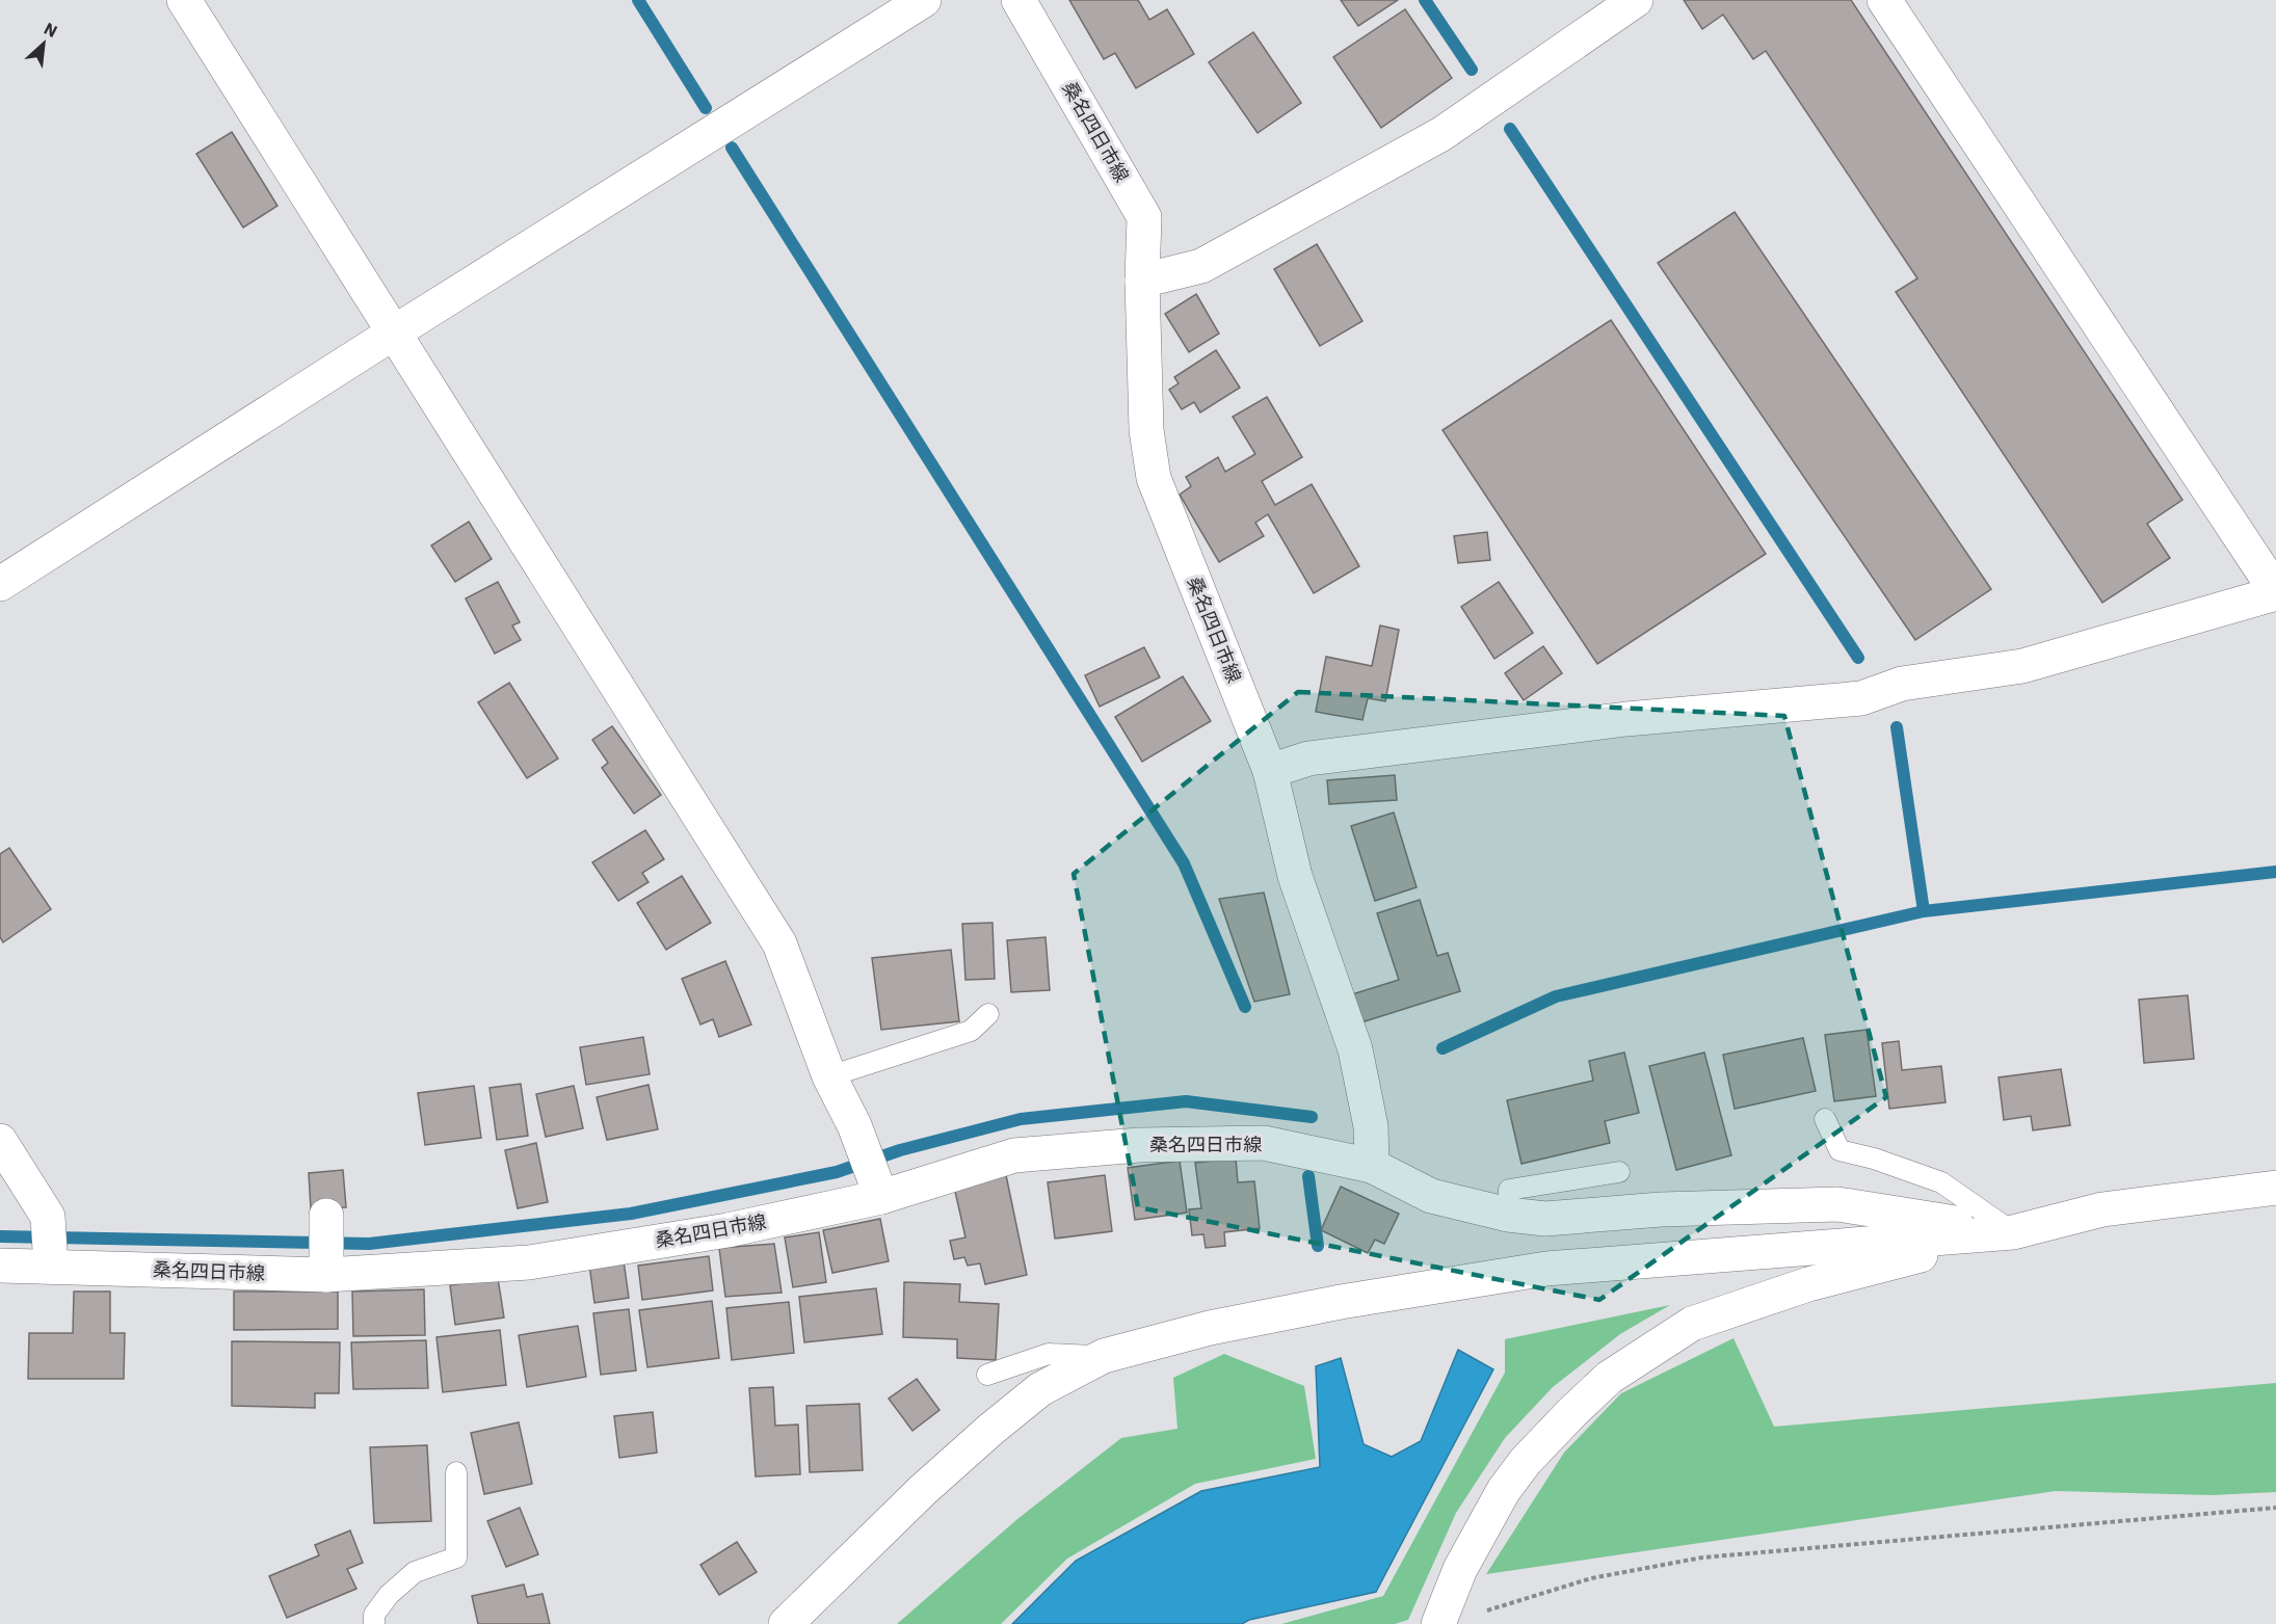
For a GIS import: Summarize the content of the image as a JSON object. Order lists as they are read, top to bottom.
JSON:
{
  "streets": {
    "street": ["桑名四日市線"]
  },
  "north": "top right"
}
